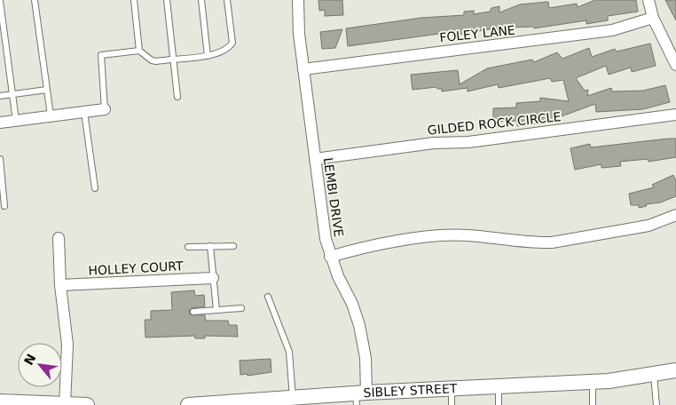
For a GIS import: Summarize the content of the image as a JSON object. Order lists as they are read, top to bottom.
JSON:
{
  "streets": {
    "street": [
      "FOLEY LANE",
      "GILDED ROCK CIRCLE",
      "LEMBI DRIVE",
      "HOLLEY COURT",
      "SIBLEY STREET"
    ]
  },
  "crossings": [
    ["FOLEY LANE", "LEMBI DRIVE"],
    ["GILDED ROCK CIRCLE", "LEMBI DRIVE"],
    ["LEMBI DRIVE", "SIBLEY STREET"]
  ],
  "north": "top left"
}
